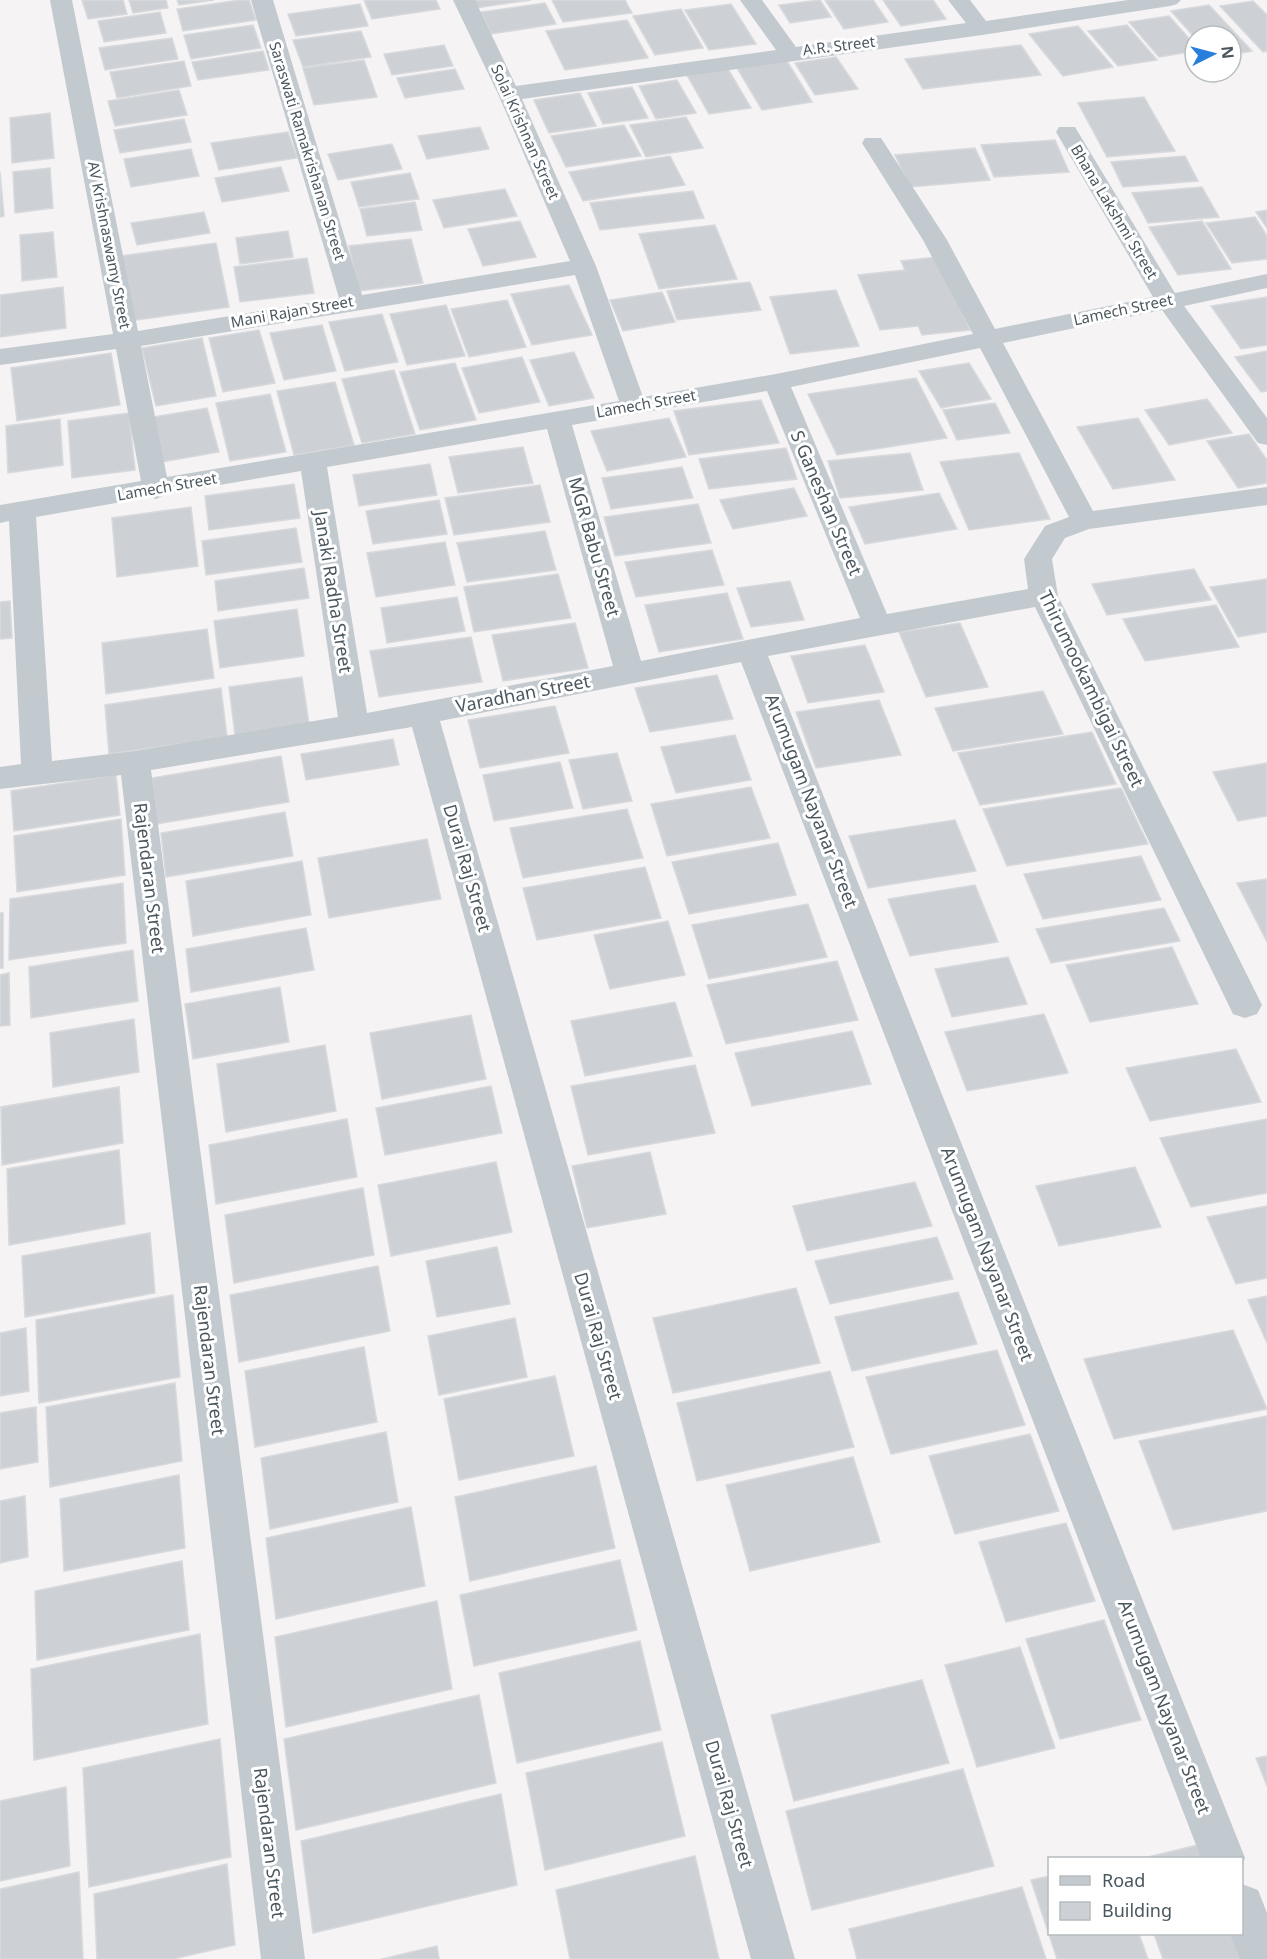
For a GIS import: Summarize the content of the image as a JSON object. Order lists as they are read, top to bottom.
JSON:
{
  "streets": {
    "street": [
      "A.R. Street",
      "Solai Krishnan Street",
      "Saraswati Ramakrishanan Street",
      "Bhana Lakshmi Street",
      "AV Krishnaswamy Street",
      "Lamech Street",
      "Mani Rajan Street",
      "S Ganeshan Street",
      "MGR Babu Street",
      "Janaki Radha Street",
      "Thirumookambigai Street",
      "Varadhan Street",
      "Arumugam Nayanar Street",
      "Durai Raj Street",
      "Rajendaran Street"
    ]
  },
  "crossings": [
    ["A.R. Street", "Solai Krishnan Street"],
    ["Solai Krishnan Street", "Lamech Street"],
    ["Solai Krishnan Street", "Mani Rajan Street"],
    ["Saraswati Ramakrishanan Street", "Mani Rajan Street"],
    ["Bhana Lakshmi Street", "Lamech Street"],
    ["AV Krishnaswamy Street", "Lamech Street"],
    ["AV Krishnaswamy Street", "Mani Rajan Street"],
    ["Lamech Street", "S Ganeshan Street"],
    ["Lamech Street", "MGR Babu Street"],
    ["Lamech Street", "Janaki Radha Street"],
    ["S Ganeshan Street", "Varadhan Street"],
    ["MGR Babu Street", "Varadhan Street"],
    ["Janaki Radha Street", "Varadhan Street"],
    ["Thirumookambigai Street", "Varadhan Street"],
    ["Varadhan Street", "Arumugam Nayanar Street"],
    ["Varadhan Street", "Durai Raj Street"],
    ["Varadhan Street", "Rajendaran Street"]
  ],
  "legend": ["Road", "Building"],
  "north": "right"
}
